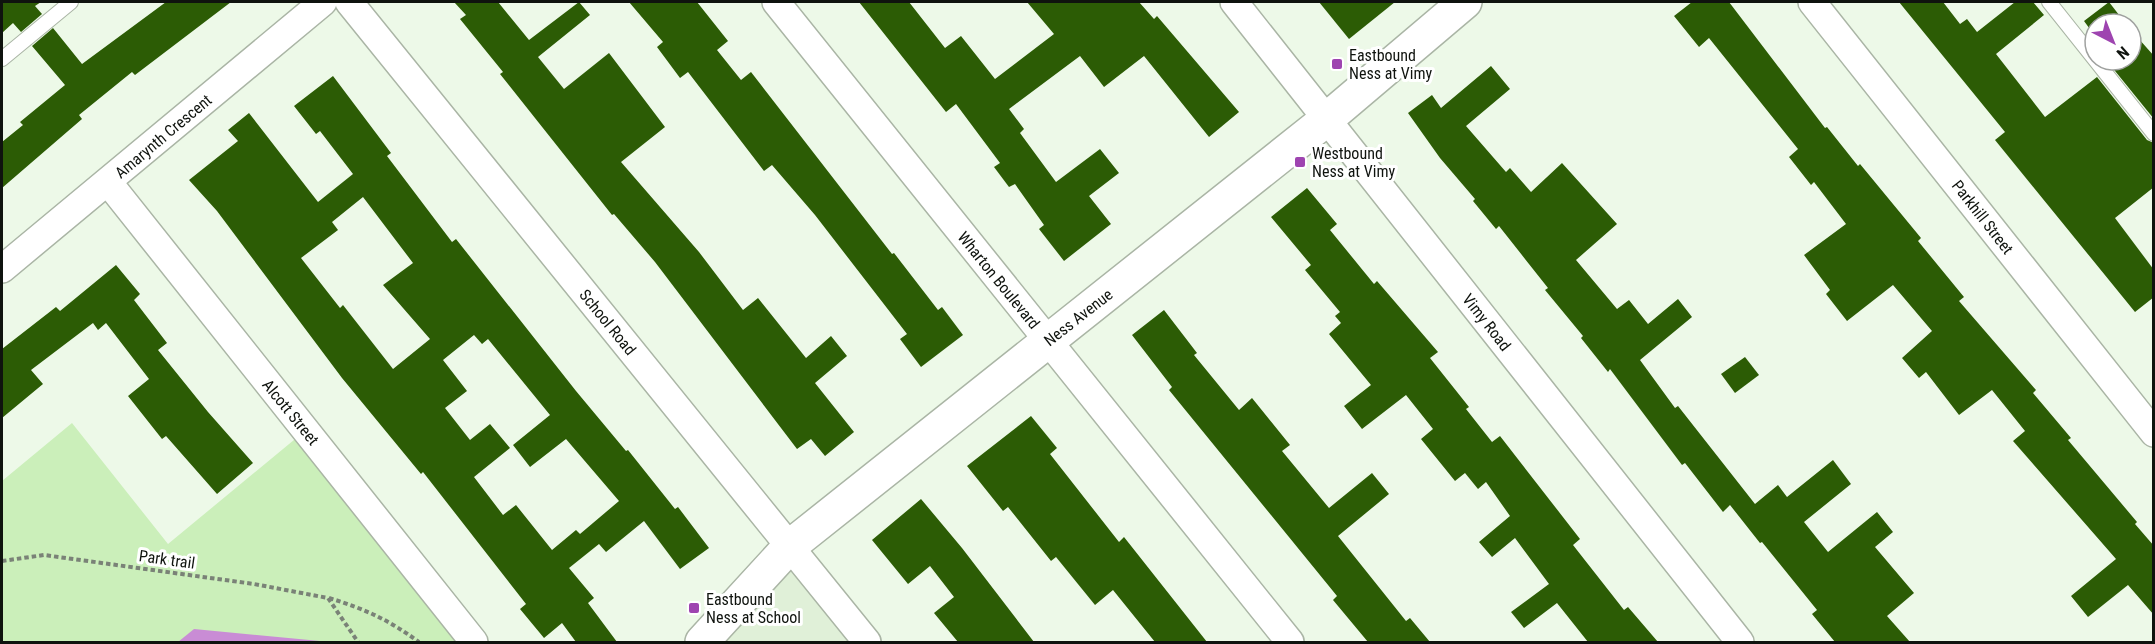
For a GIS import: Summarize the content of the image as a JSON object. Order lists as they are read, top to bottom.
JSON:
{
  "streets": {
    "street": [
      "Amarynth Crescent",
      "Parkhill Street",
      "Wharton Boulevard",
      "Ness Avenue",
      "School Road",
      "Vimy Road",
      "Alcott Street"
    ],
    "path": ["Park trail"]
  },
  "crossings": [
    ["Amarynth Crescent", "Alcott Street"],
    ["Wharton Boulevard", "Ness Avenue"],
    ["Ness Avenue", "School Road"],
    ["Ness Avenue", "Vimy Road"]
  ],
  "places": {
    "transit": ["Eastbound Ness at Vimy", "Westbound Ness at Vimy", "Eastbound Ness at School"]
  },
  "north": "bottom right"
}
